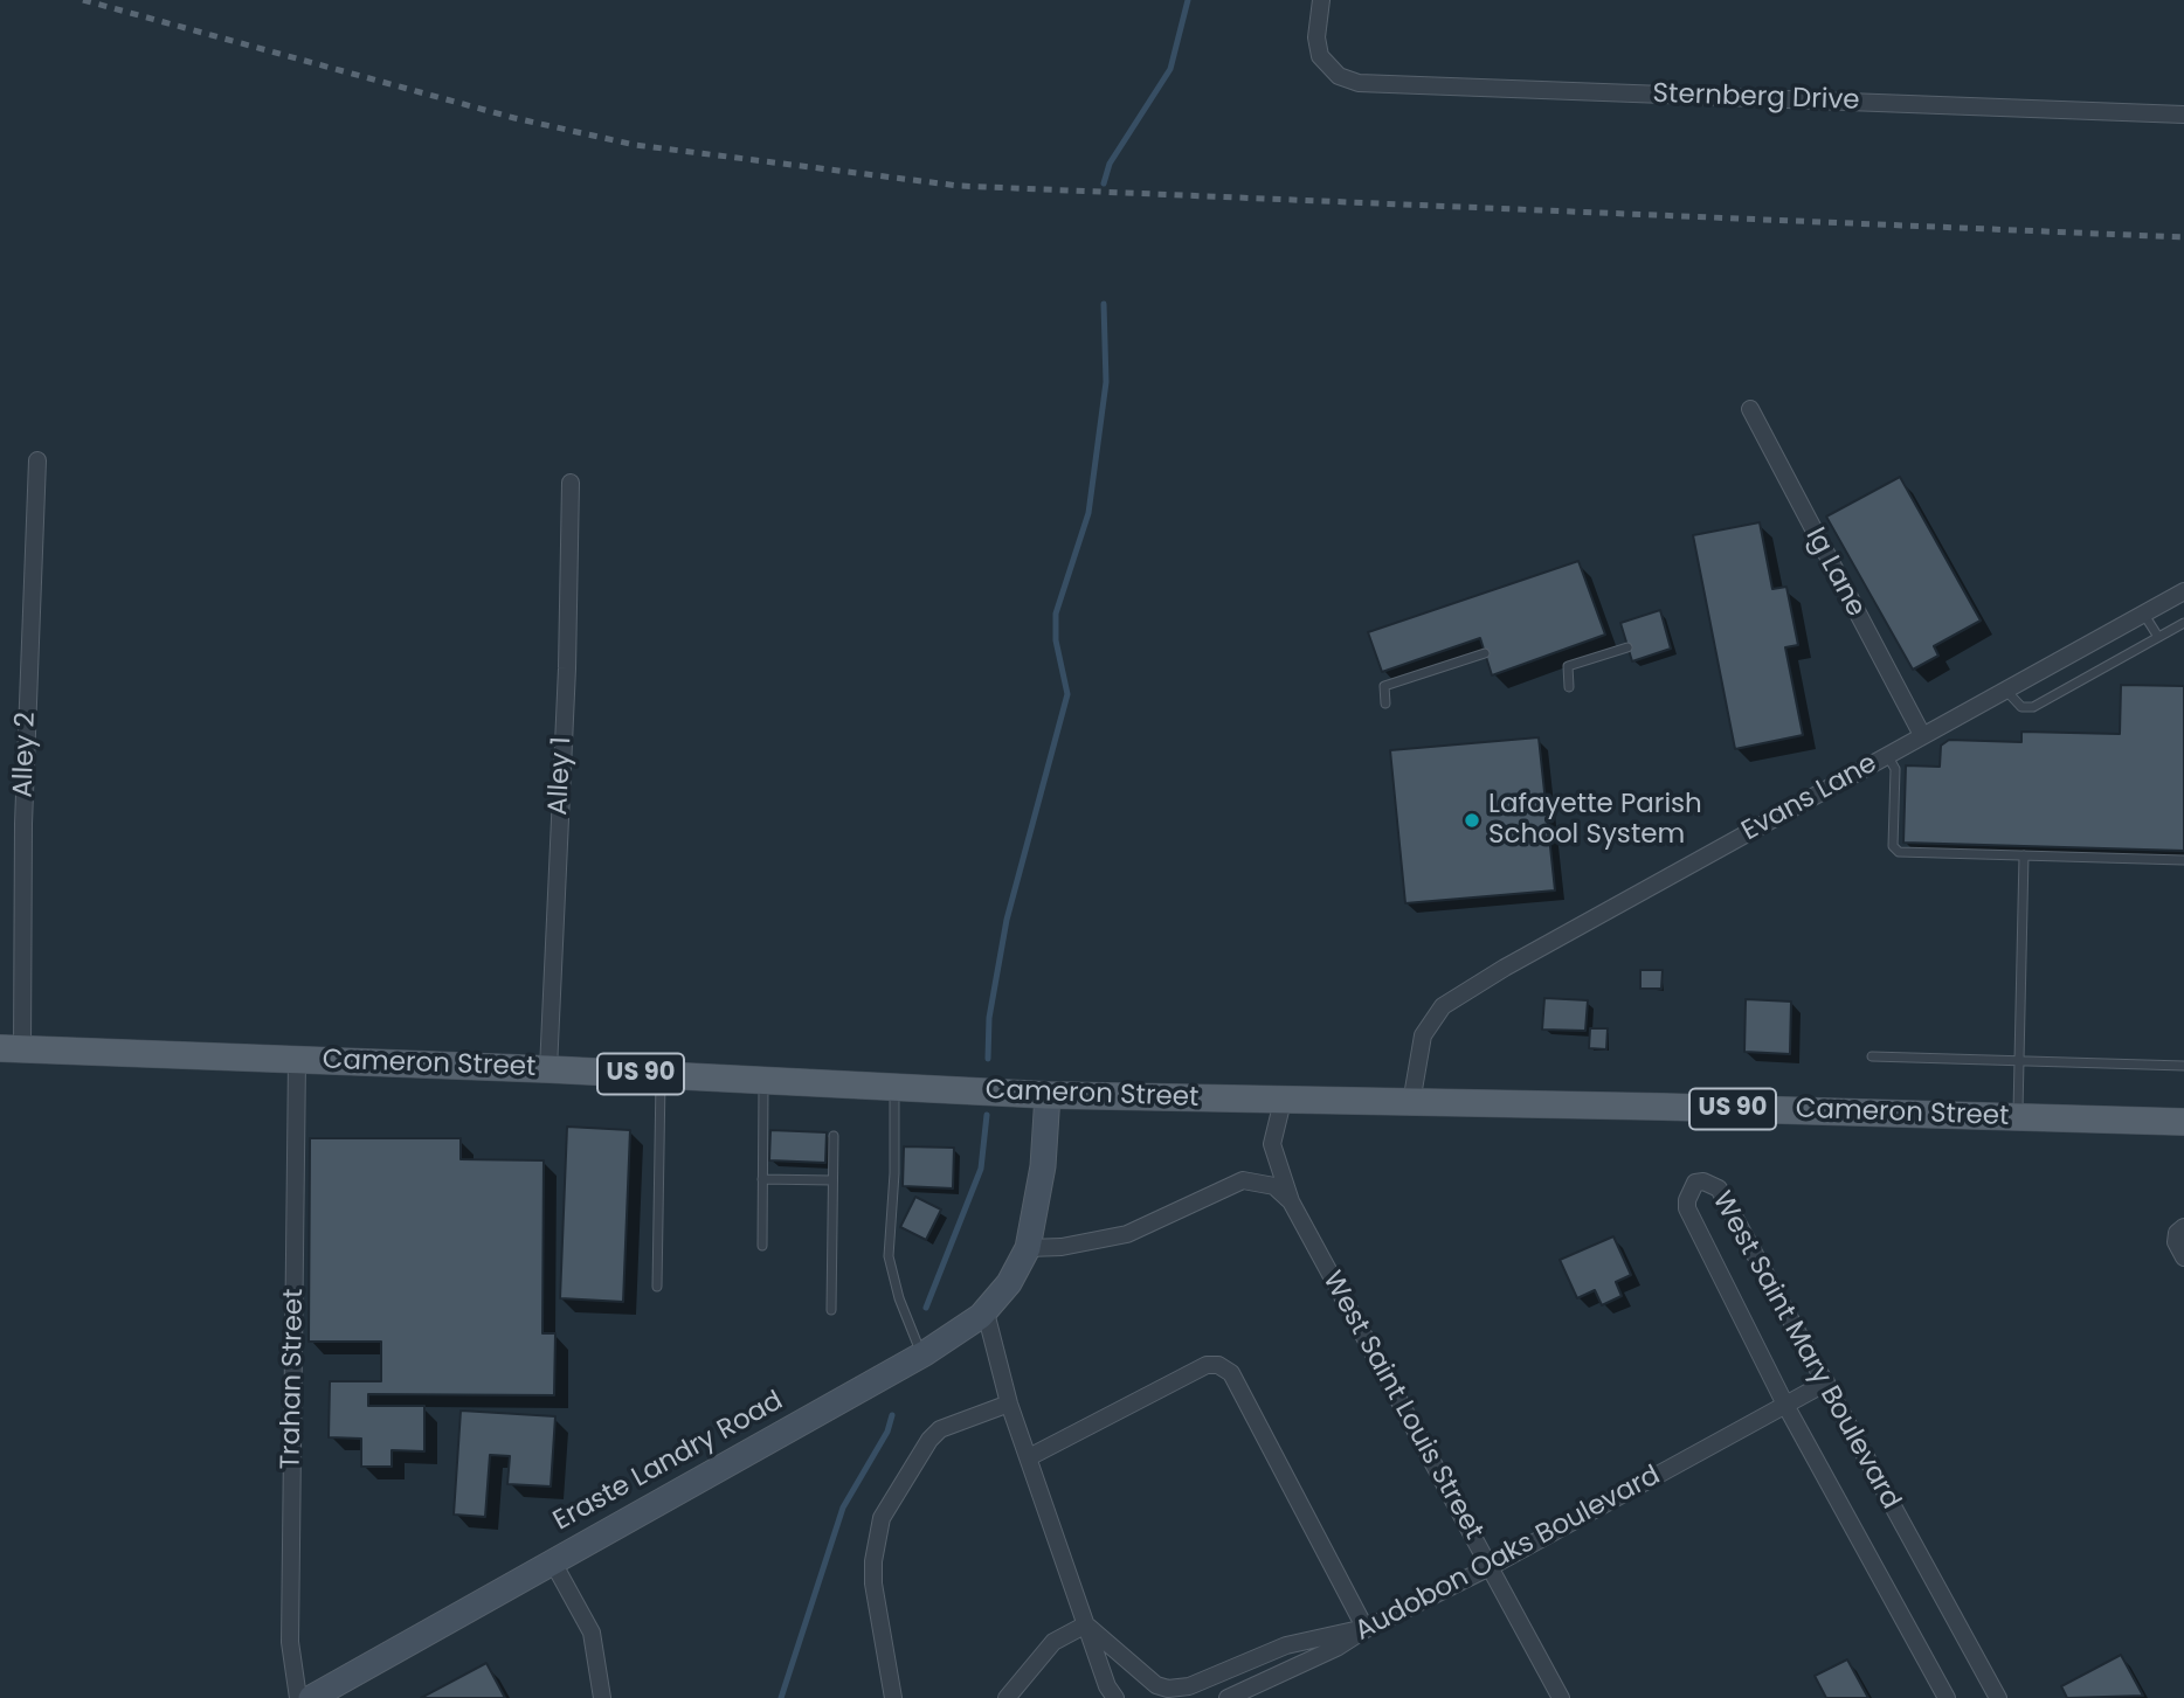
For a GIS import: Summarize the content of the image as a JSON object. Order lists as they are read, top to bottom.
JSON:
{
  "streets": {
    "main road": ["Cameron Street", "US 90"],
    "street": [
      "Sternberg Drive",
      "Ig Lane",
      "Alley 2",
      "Alley 1",
      "Evans Lane",
      "West Saint Mary Boulevard",
      "Trahan Street",
      "West Saint Louis Street",
      "Eraste Landry Road",
      "Audobon Oaks Boulevard"
    ]
  },
  "crossings": [
    ["Ig Lane", "Evans Lane"],
    ["Alley 2", "Cameron Street"],
    ["Alley 1", "Cameron Street"],
    ["Evans Lane", "Cameron Street"],
    ["Cameron Street", "Trahan Street"],
    ["Cameron Street", "Eraste Landry Road"],
    ["West Saint Mary Boulevard", "Audobon Oaks Boulevard"],
    ["West Saint Louis Street", "Audobon Oaks Boulevard"]
  ],
  "places": ["Lafayette Parish School System"]
}
